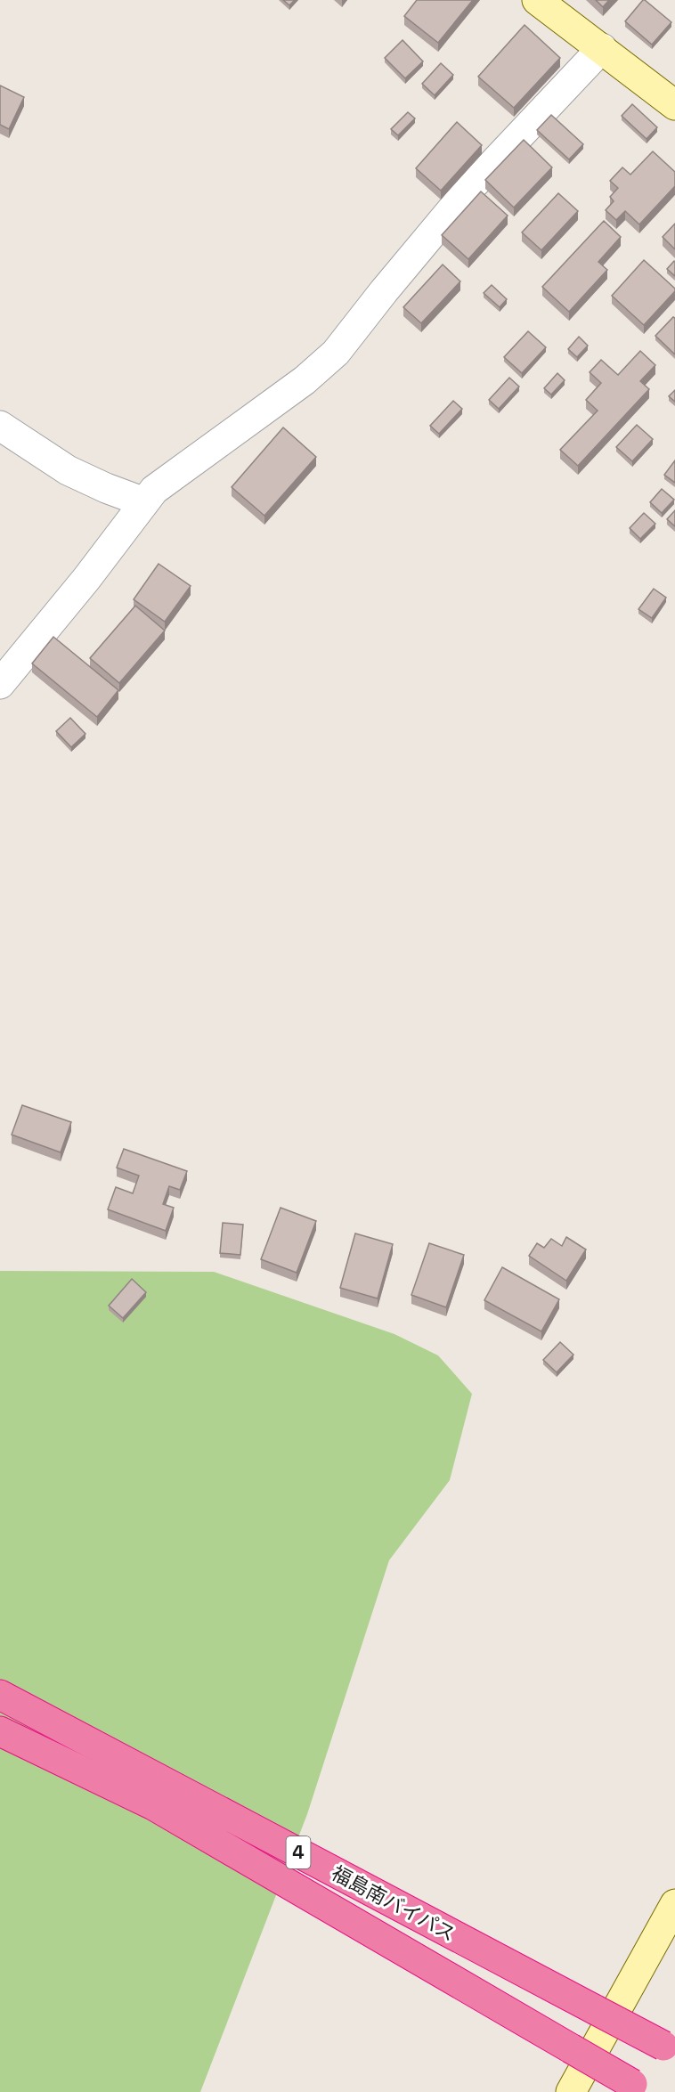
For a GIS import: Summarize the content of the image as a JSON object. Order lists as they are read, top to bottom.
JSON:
{
  "streets": {
    "highway": ["4", "福島南バイパス"]
  }
}
